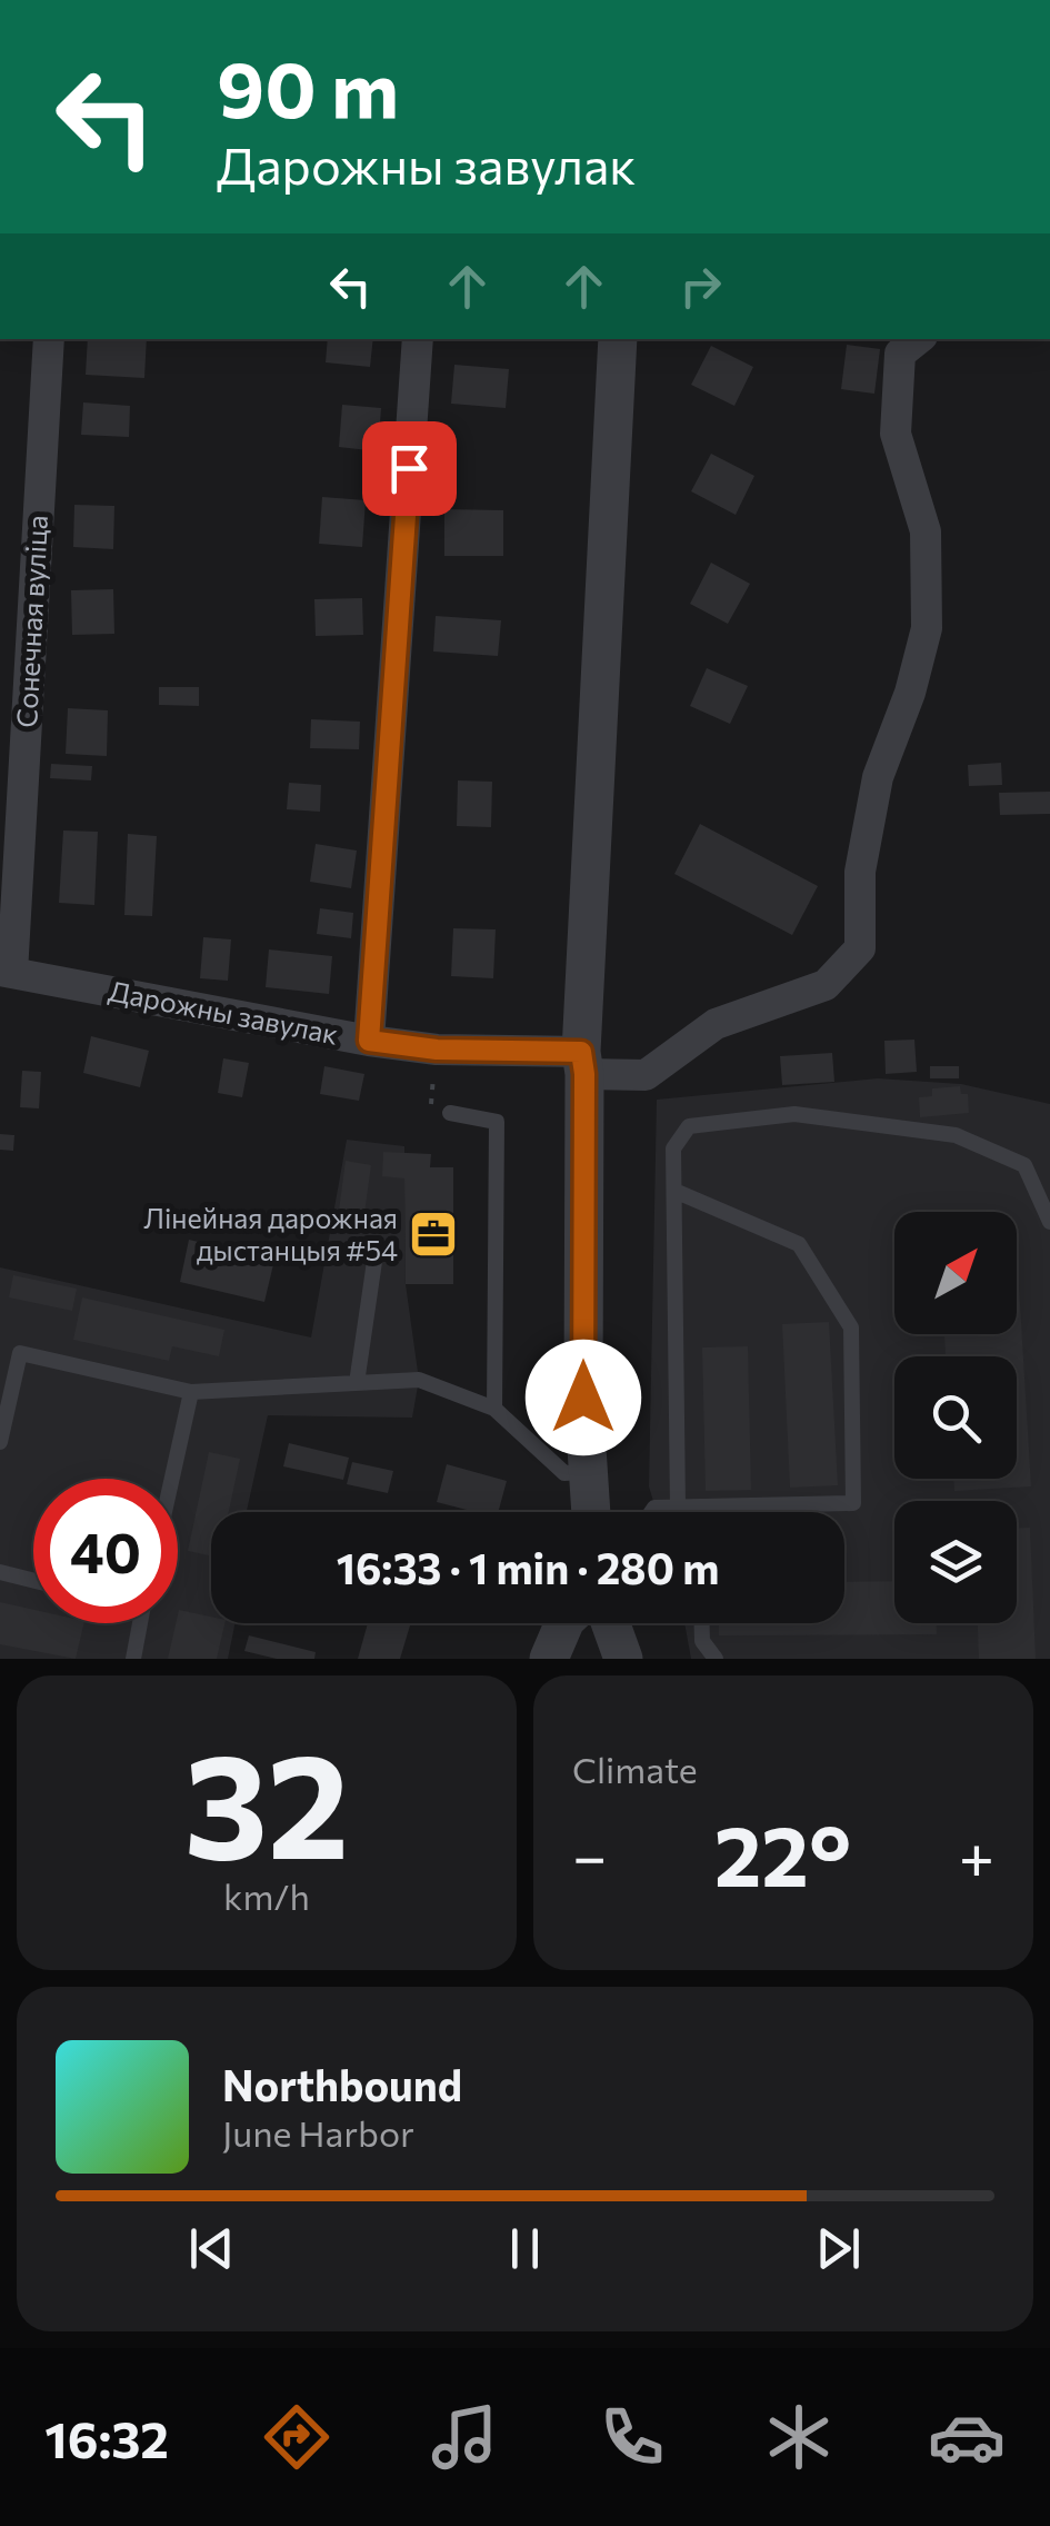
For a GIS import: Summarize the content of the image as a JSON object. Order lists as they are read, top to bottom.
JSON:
{
  "streets": {
    "street": ["Сонечная вуліца", "Дарожны завулак"]
  },
  "crossings": [
    ["Сонечная вуліца", "Дарожны завулак"]
  ],
  "places": {
    "office": ["Лінейная дарожная дыстанцыя #54"]
  },
  "north": "top right",
  "page": {
    "turn": ["90 m", "Дарожны завулак"],
    "limit": "40",
    "trip": "16:33 · 1 min · 280 m",
    "tile": [
      ["32", "km/h"],
      "Climate"
    ],
    "heat": ["−", "22°", "+"],
    "song": ["Northbound", "June Harbor"],
    "tabs": "16:32"
  }
}
